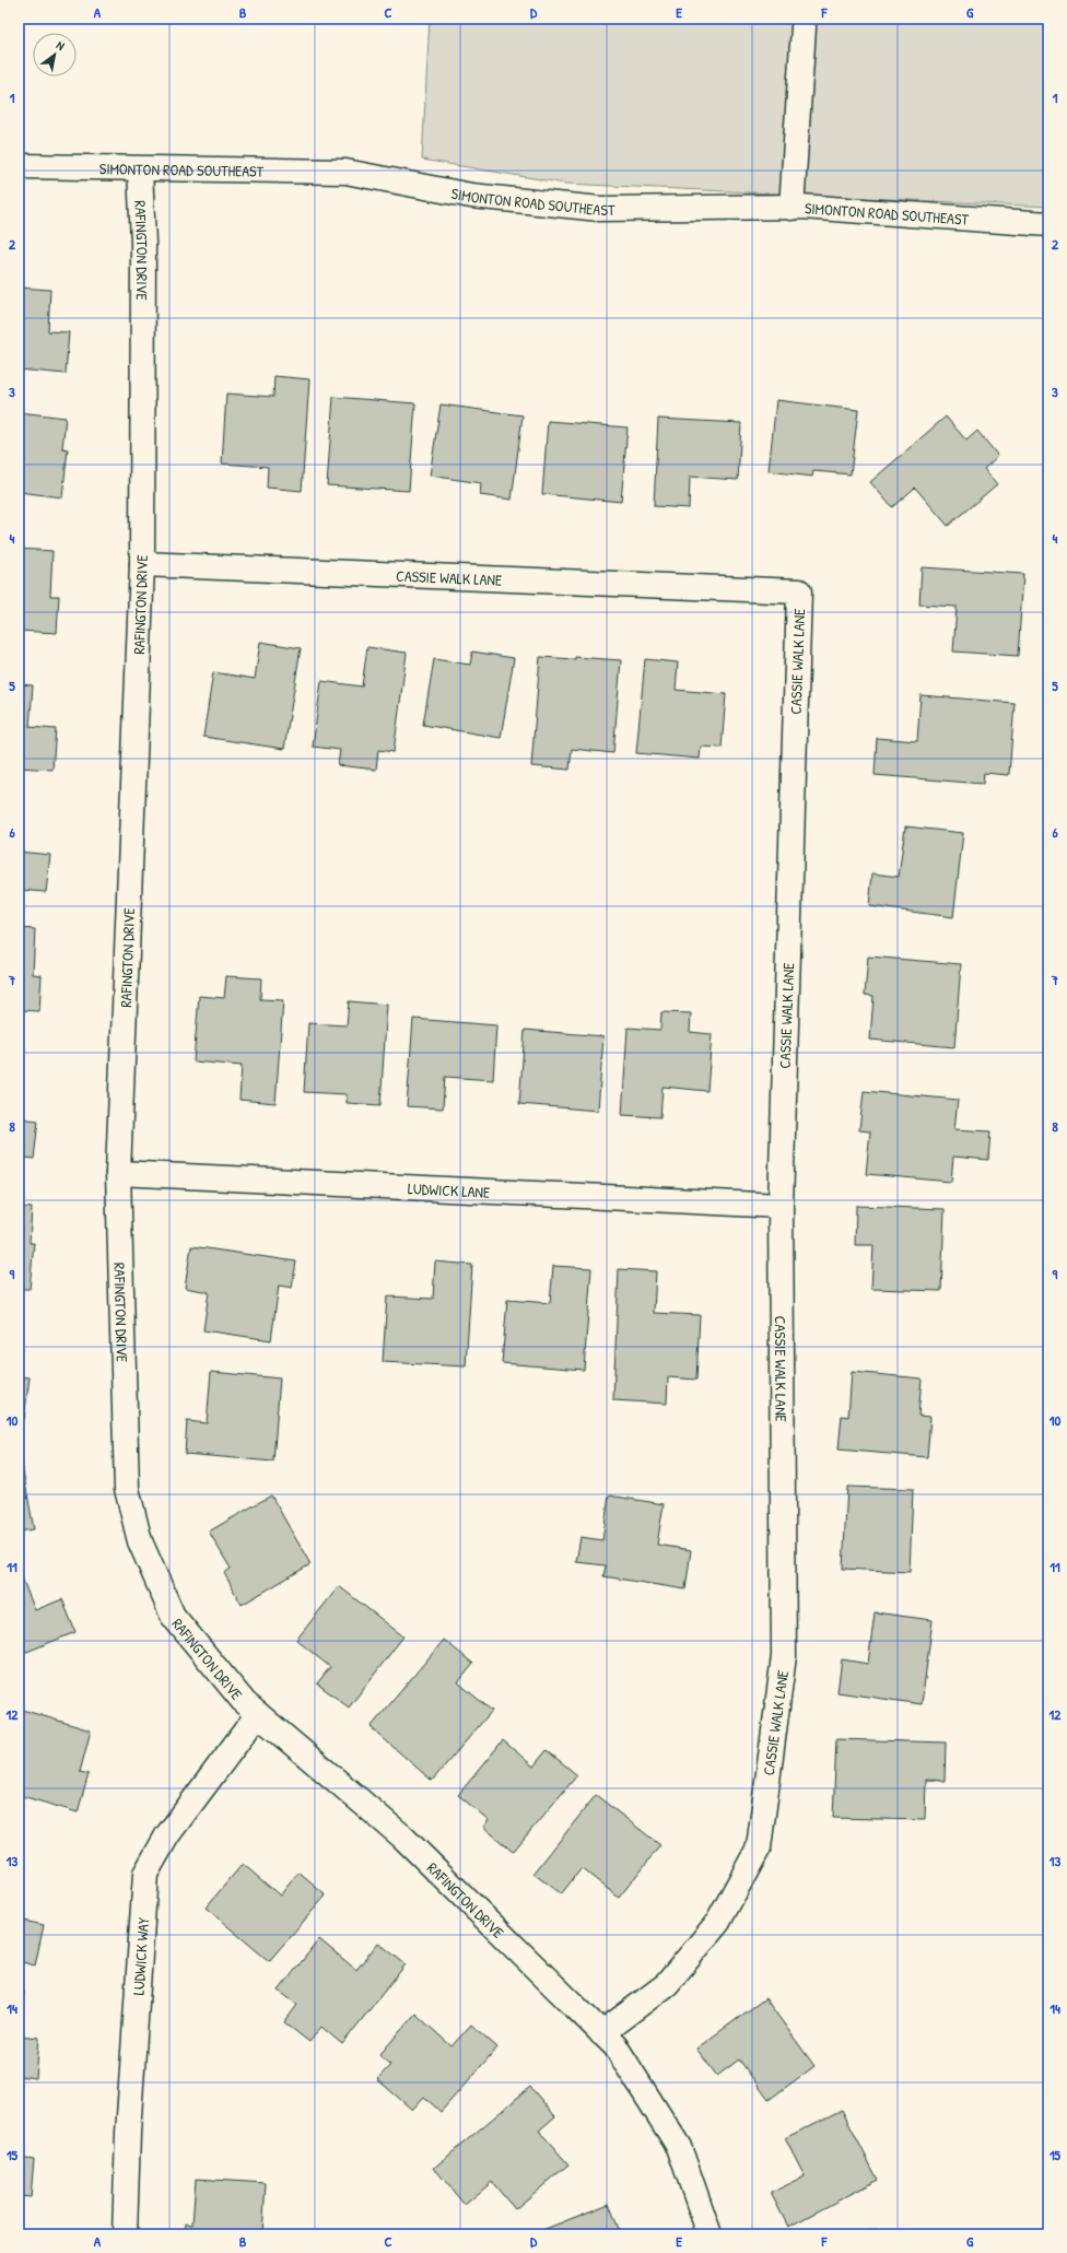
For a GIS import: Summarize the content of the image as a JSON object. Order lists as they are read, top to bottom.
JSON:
{
  "streets": {
    "street": [
      "SIMONTON ROAD SOUTHEAST",
      "RAFINGTON DRIVE",
      "CASSIE WALK LANE",
      "LUDWICK LANE",
      "LUDWICK WAY"
    ]
  },
  "crossings": [
    ["SIMONTON ROAD SOUTHEAST", "RAFINGTON DRIVE"],
    ["RAFINGTON DRIVE", "CASSIE WALK LANE"],
    ["RAFINGTON DRIVE", "LUDWICK LANE"],
    ["RAFINGTON DRIVE", "LUDWICK WAY"],
    ["CASSIE WALK LANE", "LUDWICK LANE"]
  ],
  "north": "top right",
  "grid": {
    "columns": [
      "A",
      "B",
      "C",
      "D",
      "E",
      "F",
      "G"
    ],
    "rows": [
      "1",
      "2",
      "3",
      "4",
      "5",
      "6",
      "7",
      "8",
      "9",
      "10",
      "11",
      "12",
      "13",
      "14",
      "15"
    ]
  }
}
